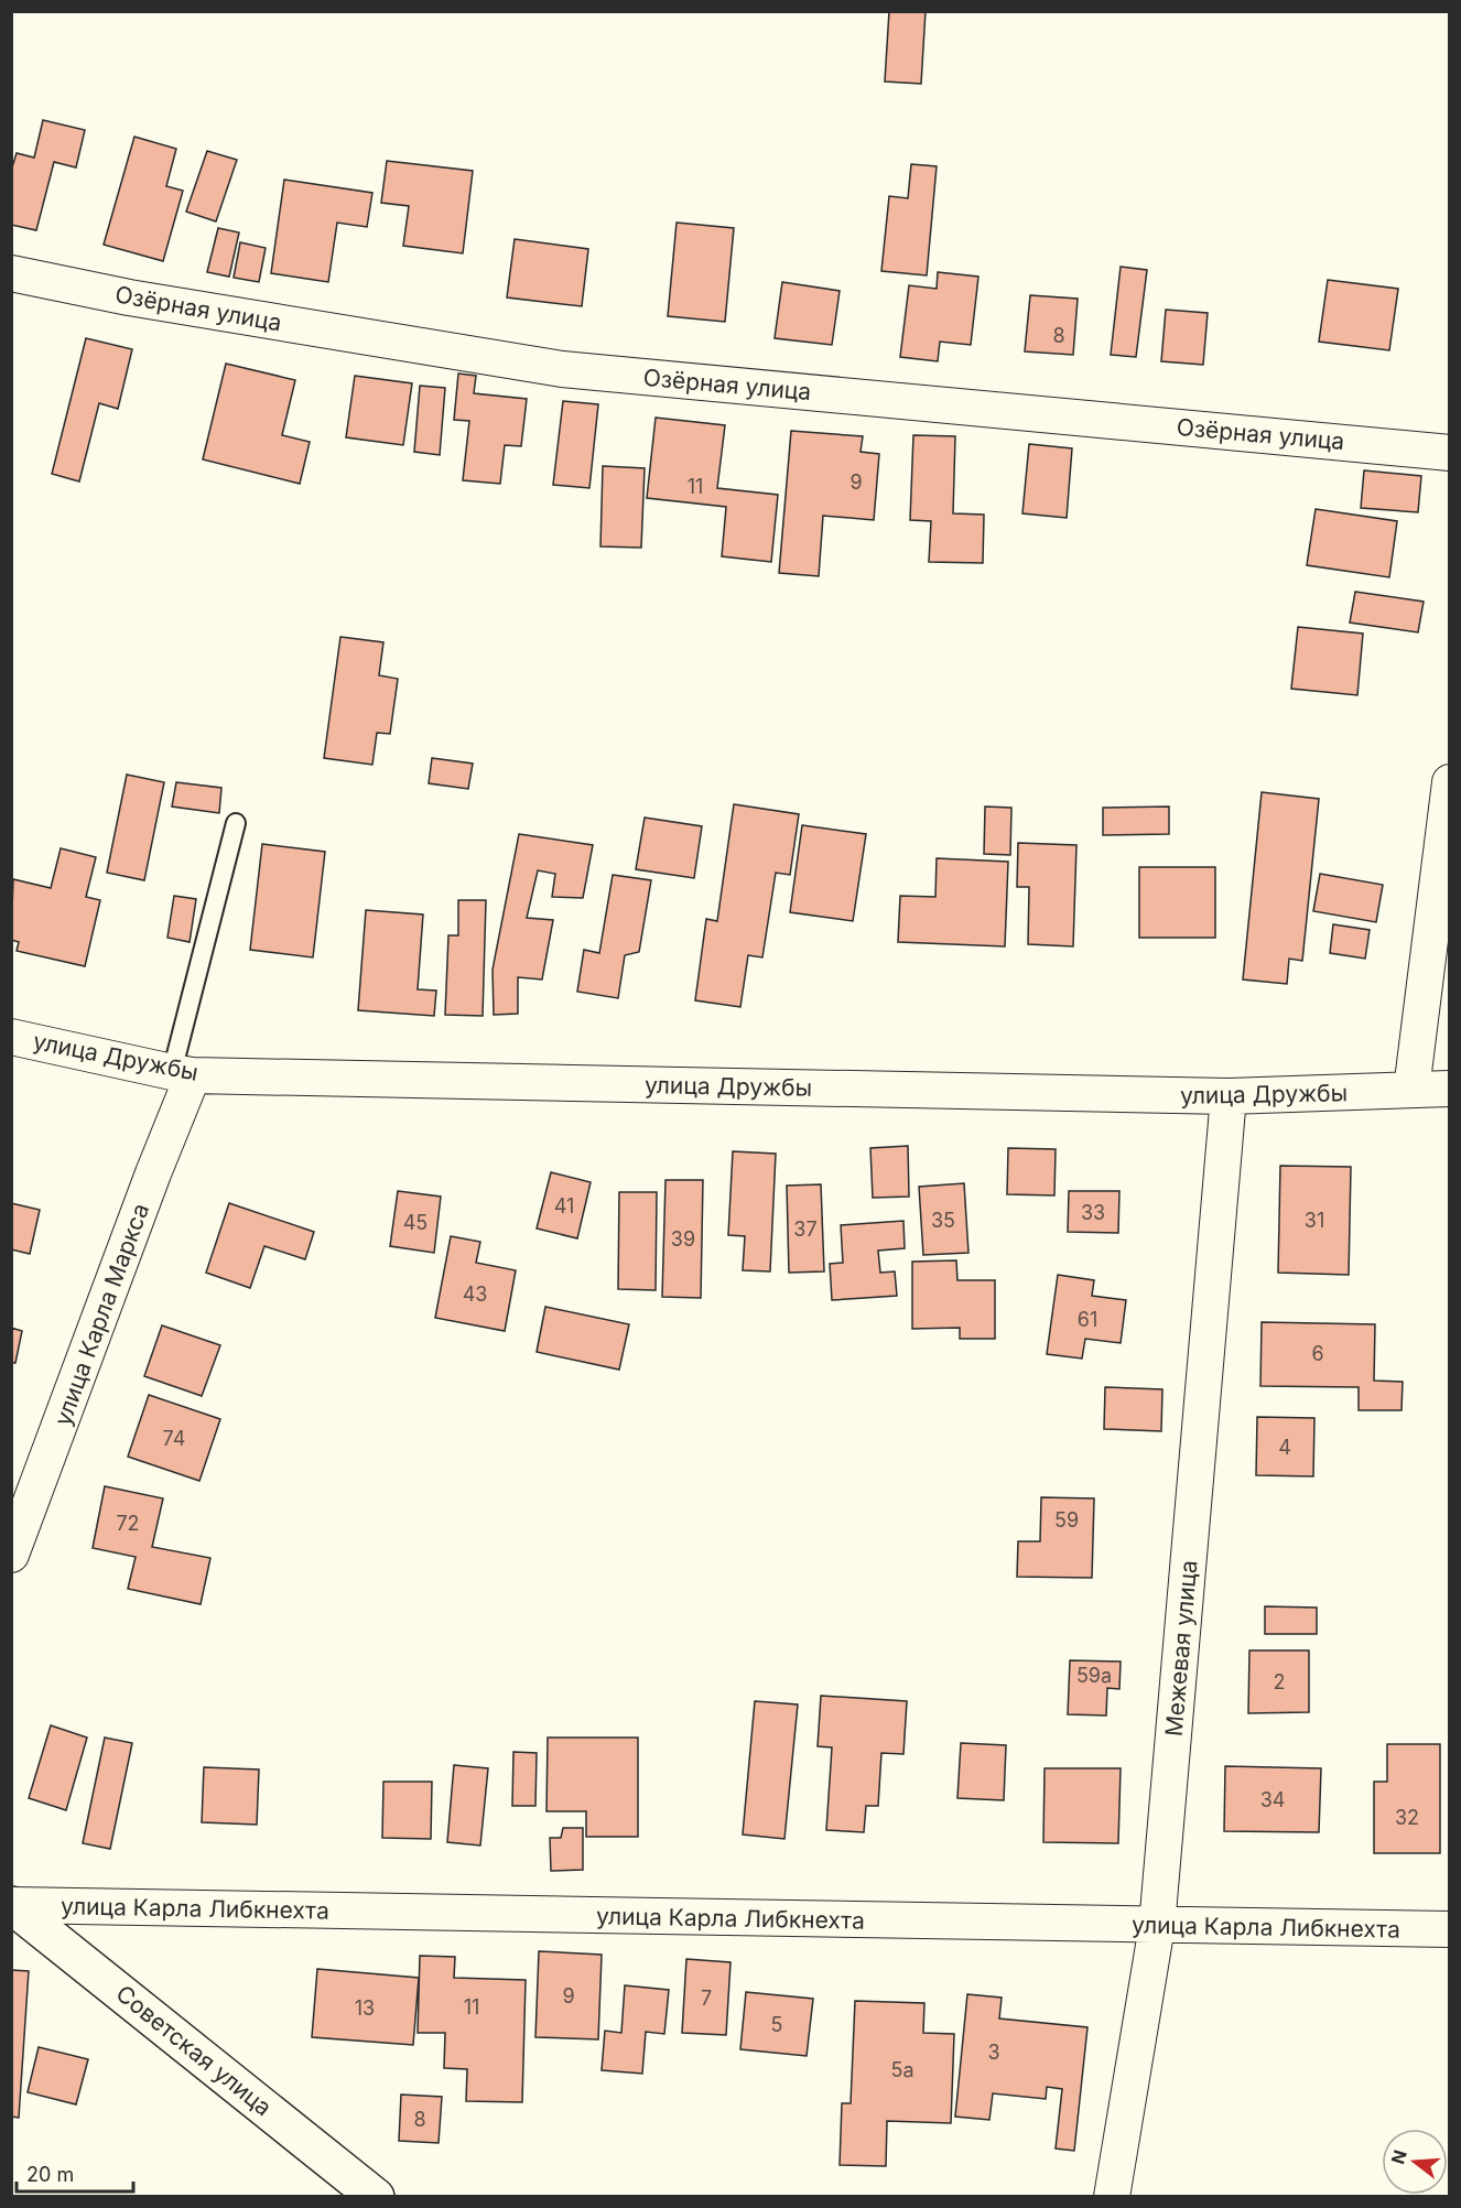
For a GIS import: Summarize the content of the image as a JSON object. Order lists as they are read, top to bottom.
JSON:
{
  "streets": {
    "street": [
      "Озёрная улица",
      "улица Дружбы",
      "улица Карла Маркса",
      "Межевая улица",
      "улица Карла Либкнехта",
      "Советская улица"
    ]
  },
  "crossings": [
    ["улица Дружбы", "улица Карла Маркса"],
    ["улица Дружбы", "Межевая улица"],
    ["Межевая улица", "улица Карла Либкнехта"],
    ["улица Карла Либкнехта", "Советская улица"]
  ],
  "house_numbers": [
    "8",
    "9",
    "11",
    "41",
    "33",
    "35",
    "31",
    "45",
    "37",
    "39",
    "43",
    "61",
    "6",
    "74",
    "4",
    "59",
    "72",
    "59а",
    "2",
    "34",
    "32",
    "9",
    "7",
    "11",
    "13",
    "5",
    "3",
    "5а",
    "8"
  ],
  "scale_bar": "20 m",
  "north": "left"
}
